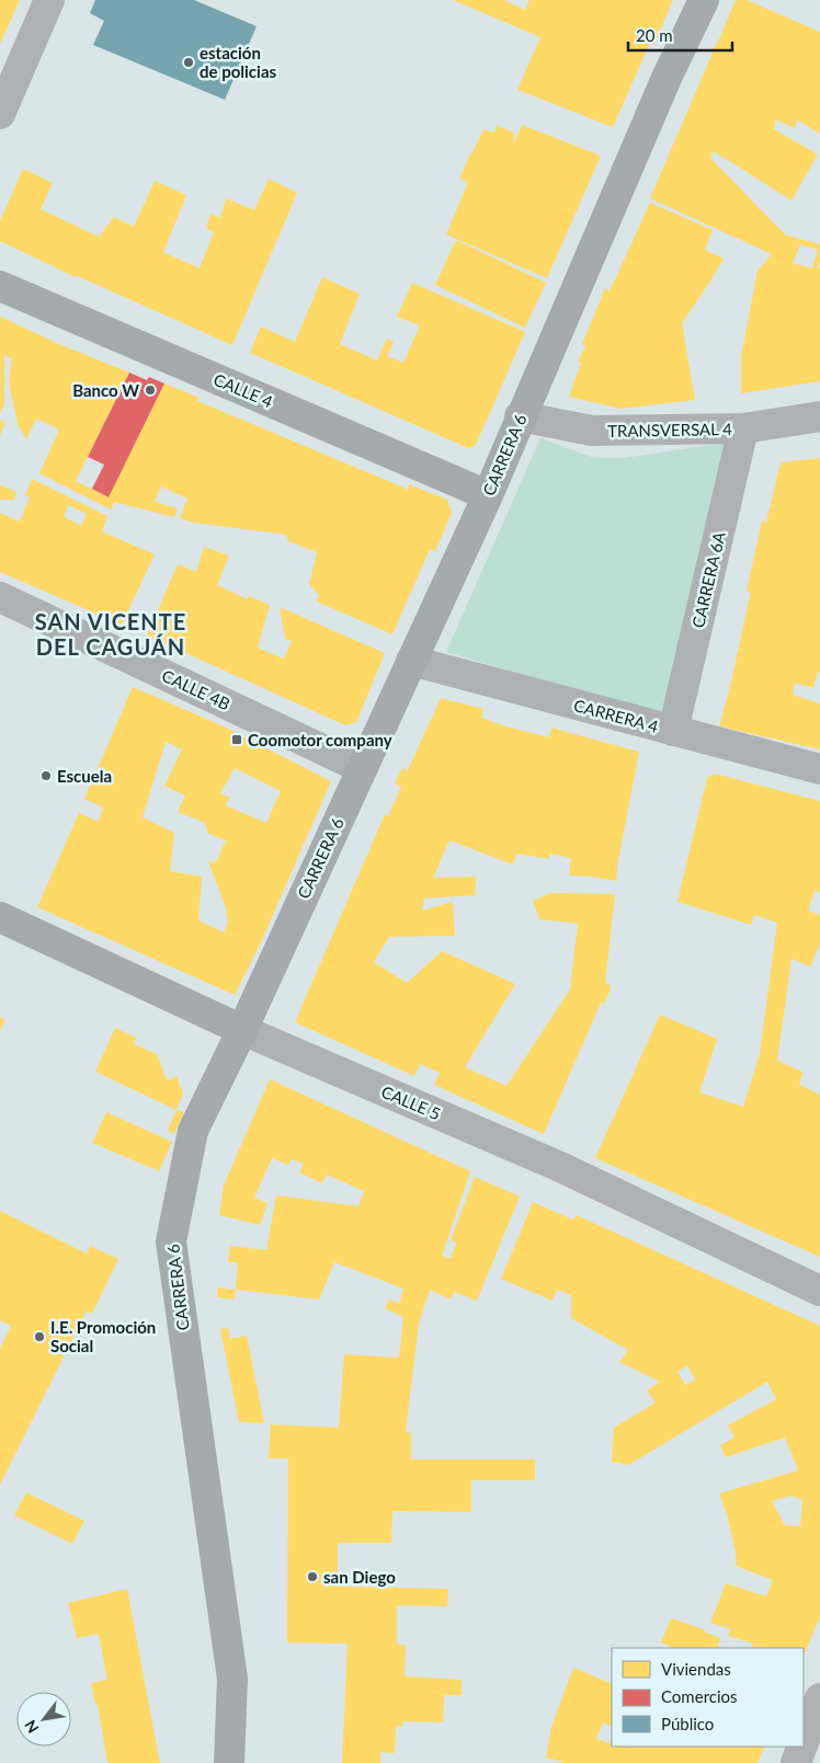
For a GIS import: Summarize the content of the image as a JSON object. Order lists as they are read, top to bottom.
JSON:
{
  "streets": {
    "main road": ["CALLE 4", "CARRERA 6", "CALLE 5"],
    "street": [
      "TRANSVERSAL 4",
      "CARRERA 6A",
      "CALLE 4B",
      "CARRERA 4"
    ]
  },
  "crossings": [
    ["CALLE 4", "CARRERA 6"],
    ["TRANSVERSAL 4", "CARRERA 6"],
    ["TRANSVERSAL 4", "CARRERA 6A"],
    ["CARRERA 6", "CALLE 4B"],
    ["CARRERA 6", "CARRERA 4"],
    ["CARRERA 6", "CALLE 5"],
    ["CARRERA 6A", "CARRERA 4"]
  ],
  "districts": ["SAN VICENTE DEL CAGUÁN"],
  "places": {
    "other": [
      "estación de policias",
      "Banco W",
      "Escuela",
      "I.E. Promoción Social",
      "san Diego"
    ],
    "transit": ["Coomotor company"]
  },
  "legend": ["Viviendas", "Comercios", "Público"],
  "scale_bar": "20 m",
  "north": "bottom left"
}
